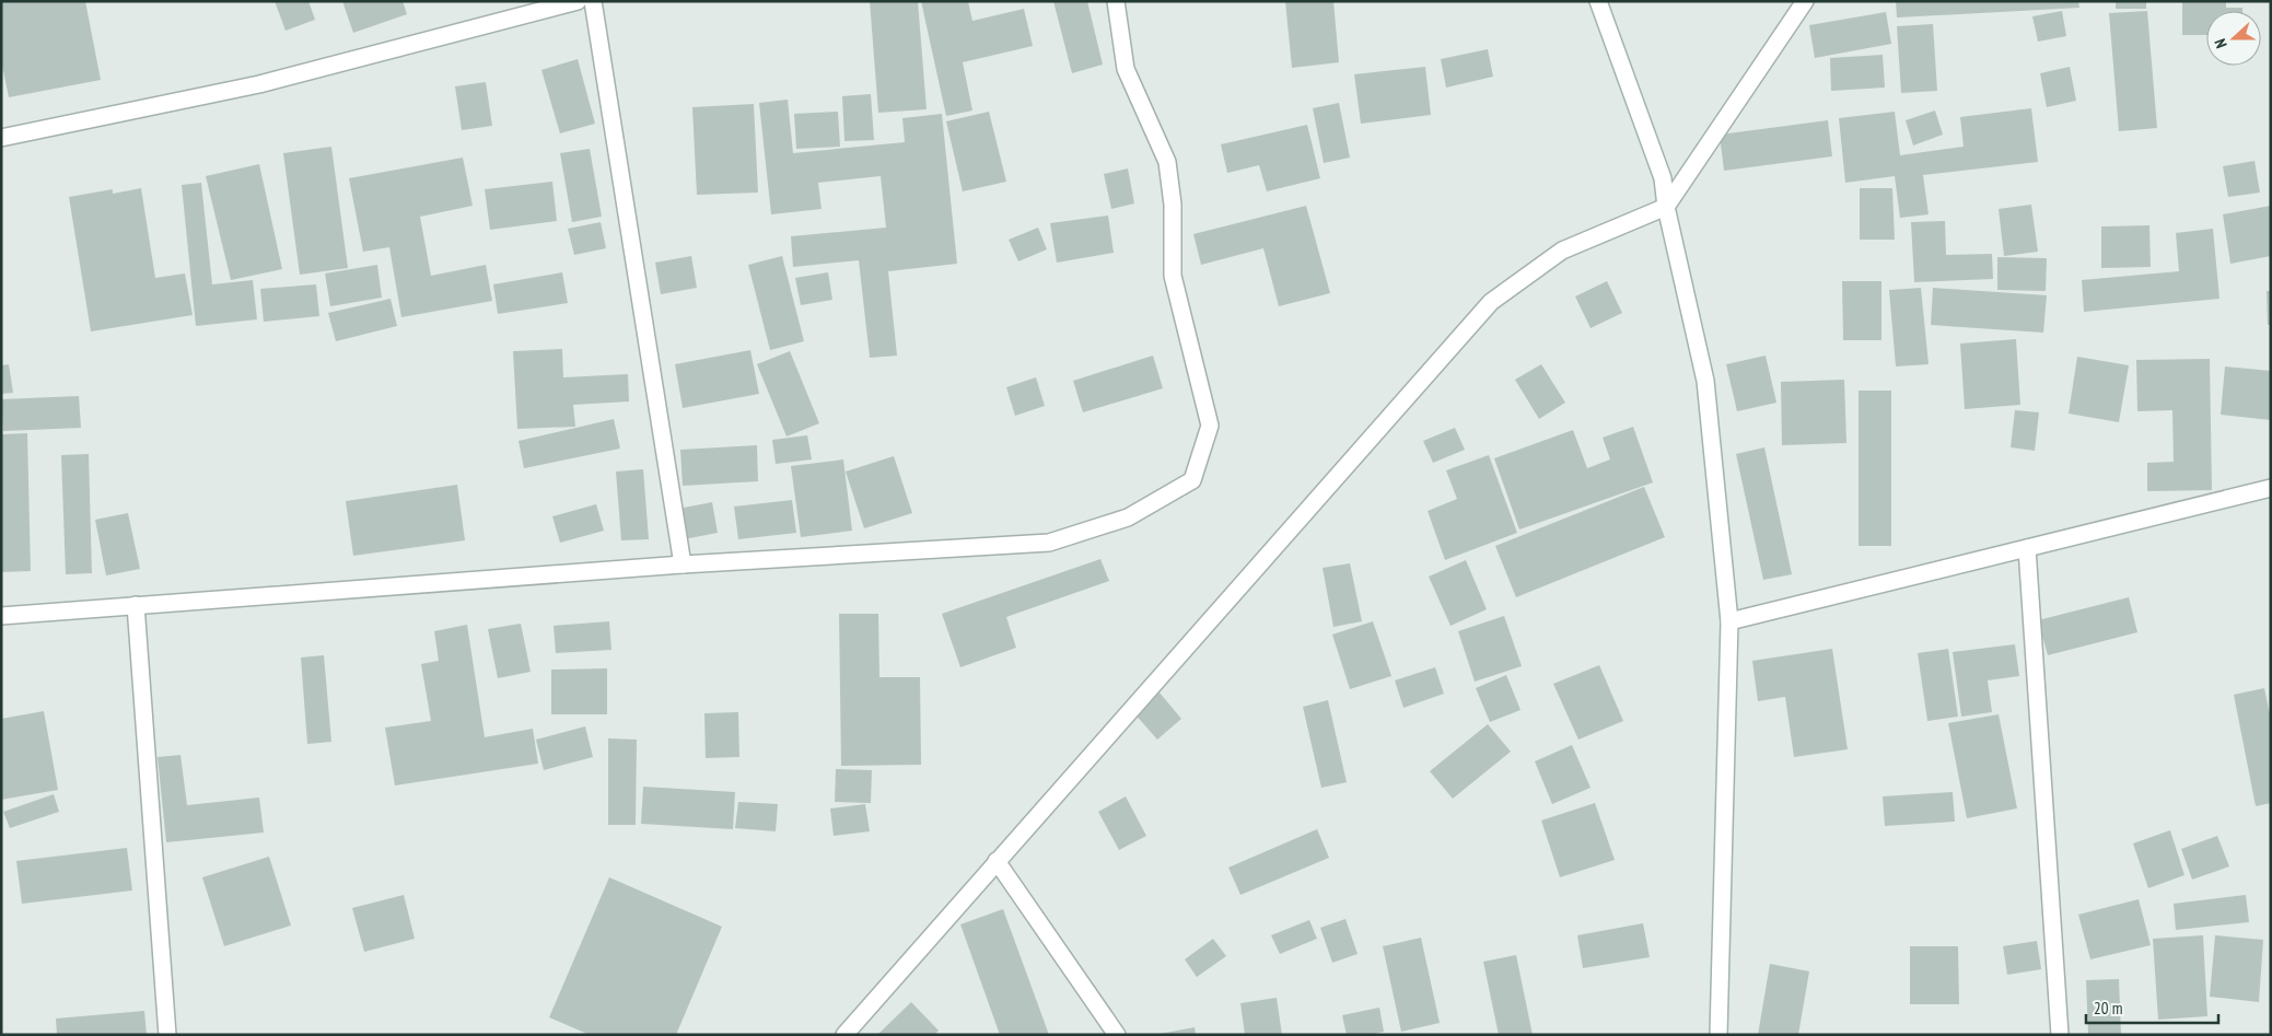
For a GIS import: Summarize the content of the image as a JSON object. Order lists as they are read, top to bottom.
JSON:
{
  "scale_bar": "20 m",
  "north": "left"
}
